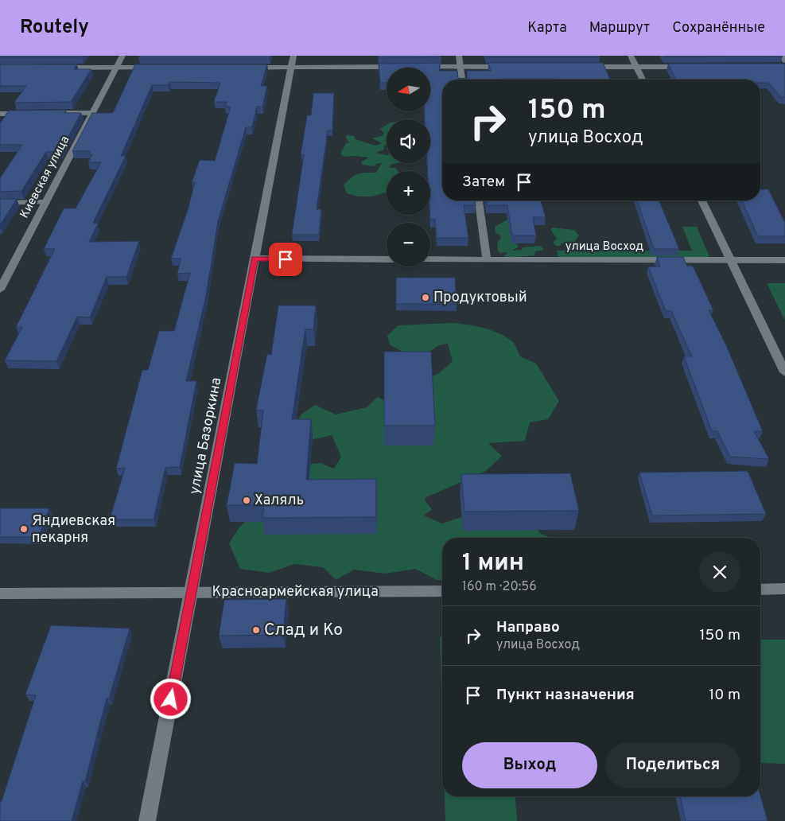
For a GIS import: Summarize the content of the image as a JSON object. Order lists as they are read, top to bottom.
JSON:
{
  "streets": {
    "street": [
      "Киевская улица",
      "улица Восход",
      "улица Базоркина",
      "Красноармейская улица"
    ]
  },
  "crossings": [
    ["улица Базоркина", "Красноармейская улица"]
  ],
  "places": [
    "Продуктовый",
    "Халяль",
    "Яндиевская пекарня",
    "Слад и Ко"
  ],
  "north": "left",
  "page": {
    "header": "Routely",
    "nav": ["Карта", "Маршрут", "Сохранённые"],
    "map_buttons": ["+", "−"],
    "turn": ["150 m", "улица Восход"],
    "then": "Затем",
    "heading": ["1 мин", "160 m · 20:56"],
    "list": [
      {
        "name": "Направо",
        "note": "улица Восход",
        "value": "150 m"
      },
      {
        "name": "Пункт назначения",
        "value": "10 m"
      }
    ],
    "buttons": ["Выход", "Поделиться"]
  }
}
